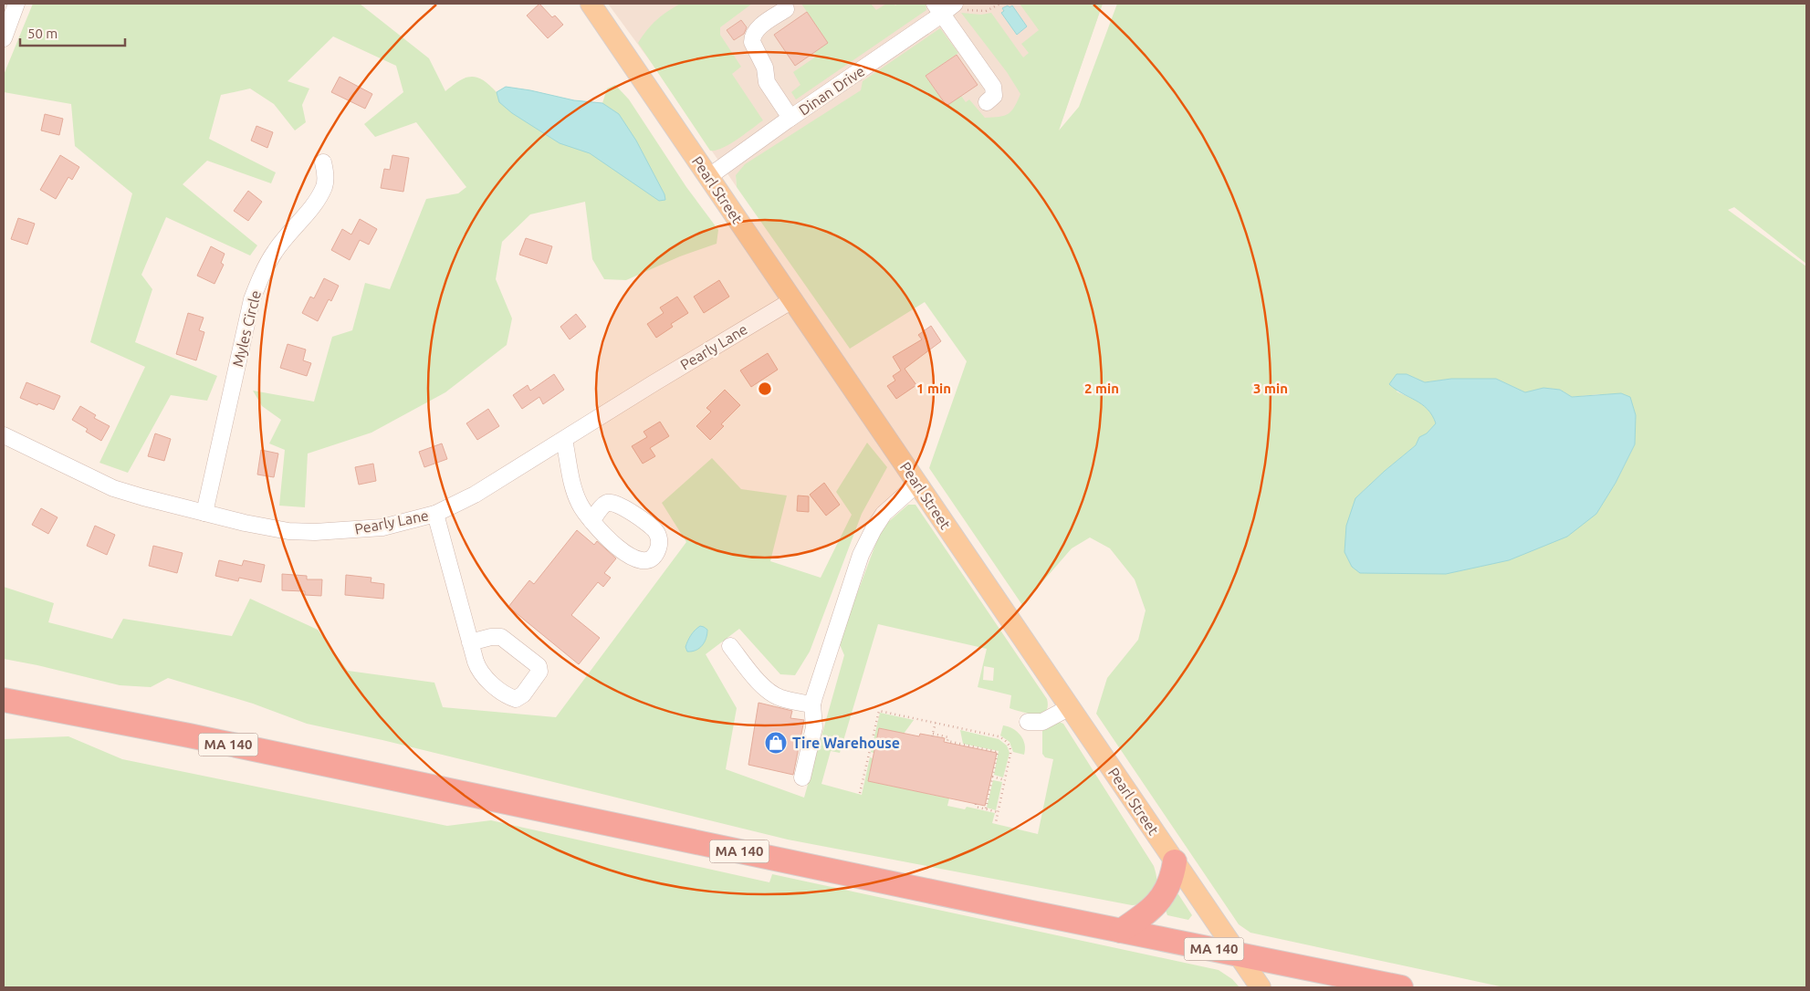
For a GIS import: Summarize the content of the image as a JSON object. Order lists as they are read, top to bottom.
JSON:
{
  "streets": {
    "highway": ["MA 140"],
    "main road": ["Pearl Street"],
    "street": ["Dinan Drive", "Myles Circle", "Pearly Lane"]
  },
  "crossings": [
    ["Dinan Drive", "Pearl Street"],
    ["Pearl Street", "Pearly Lane"],
    ["Pearl Street", "MA 140"],
    ["Myles Circle", "Pearly Lane"]
  ],
  "places": {
    "shop": ["Tire Warehouse"]
  },
  "scale_bar": "50 m",
  "rings": ["1 min", "2 min", "3 min"]
}
